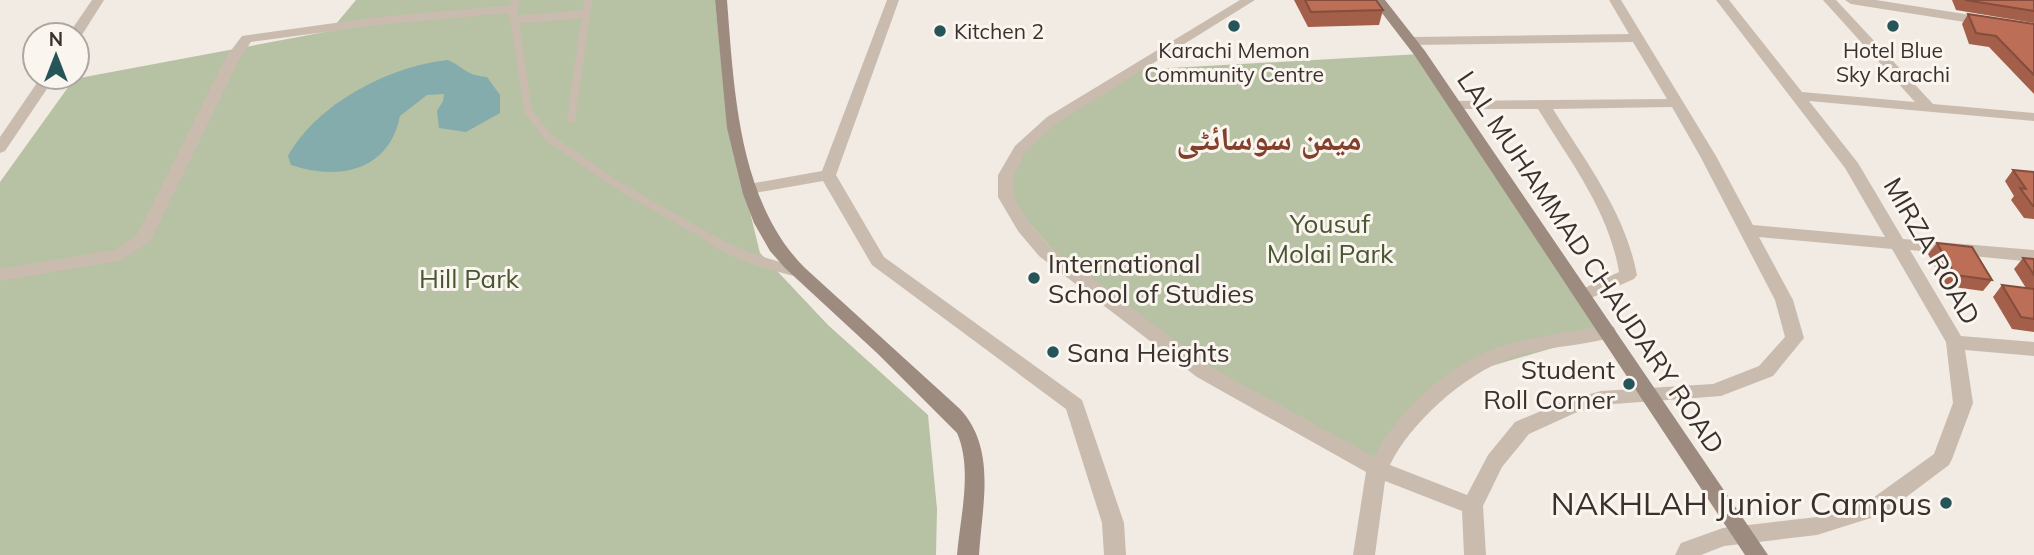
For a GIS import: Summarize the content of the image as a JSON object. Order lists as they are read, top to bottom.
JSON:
{
  "streets": {
    "street": ["MIRZA ROAD", "LAL MUHAMMAD CHAUDARY ROAD"]
  },
  "crossings": [
    ["MIRZA ROAD", "LAL MUHAMMAD CHAUDARY ROAD"]
  ],
  "districts": ["میمن سوسائٹی"],
  "parks": ["Yousuf Molai Park", "Hill Park"],
  "places": [
    "Karachi Memon Community Centre",
    "Hotel Blue Sky Karachi",
    "Kitchen 2",
    "International School of Studies",
    "Sana Heights",
    "Student Roll Corner",
    "NAKHLAH Junior Campus"
  ],
  "north": "top"
}
